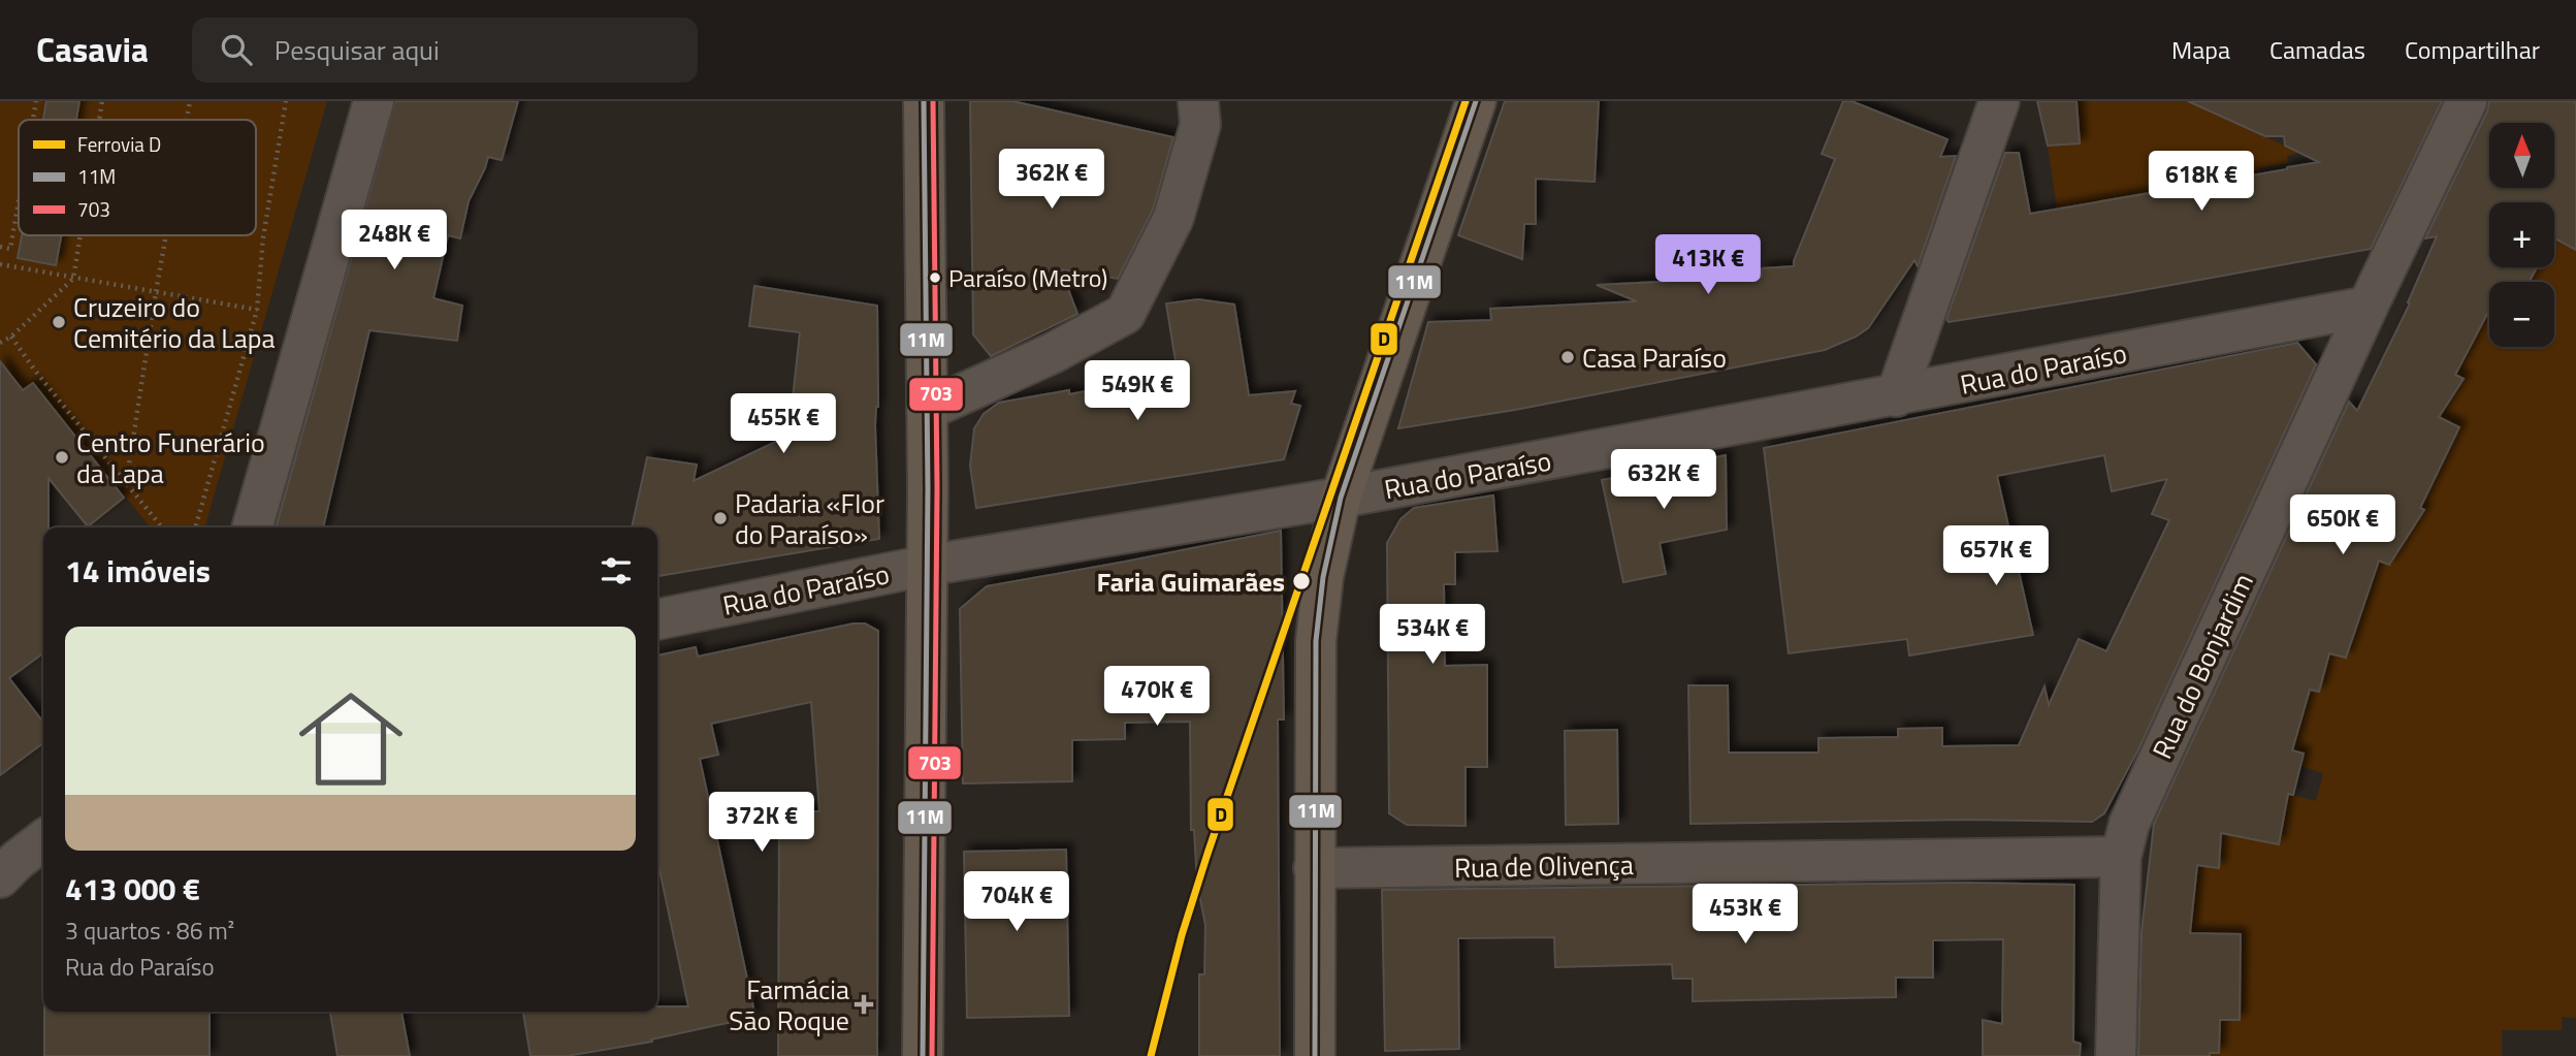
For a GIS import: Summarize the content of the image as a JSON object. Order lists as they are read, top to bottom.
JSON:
{
  "streets": {
    "street": ["Rua do Paraíso", "Rua do Bonjardim", "Rua de Olivença"]
  },
  "crossings": [
    ["Rua do Paraíso", "Rua do Bonjardim"],
    ["Rua do Bonjardim", "Rua de Olivença"]
  ],
  "places": {
    "other": [
      "Paraíso (Metro)",
      "Cruzeiro do Cemitério da Lapa",
      "Casa Paraíso",
      "Centro Funerário da Lapa",
      "Padaria «Flor do Paraíso»",
      "Faria Guimarães"
    ],
    "health": ["Farmácia São Roque"]
  },
  "lines": ["rail line D", "transit line 11M", "transit line 703"],
  "legend": ["Ferrovia D", "11M", "703"],
  "north": "top",
  "page": {
    "header": "Casavia",
    "search": "Pesquisar aqui",
    "nav": ["Mapa", "Camadas", "Compartilhar"],
    "map_buttons": ["+", "−"],
    "price": [
      "362K €",
      "618K €",
      "248K €",
      "413K €",
      "549K €",
      "455K €",
      "632K €",
      "650K €",
      "657K €",
      "534K €",
      "470K €",
      "372K €",
      "704K €",
      "453K €"
    ],
    "heading": "14 imóveis",
    "list": [
      {
        "name": "413 000 €",
        "note": "3 quartos · 86 m² · Rua do Paraíso"
      }
    ]
  }
}
